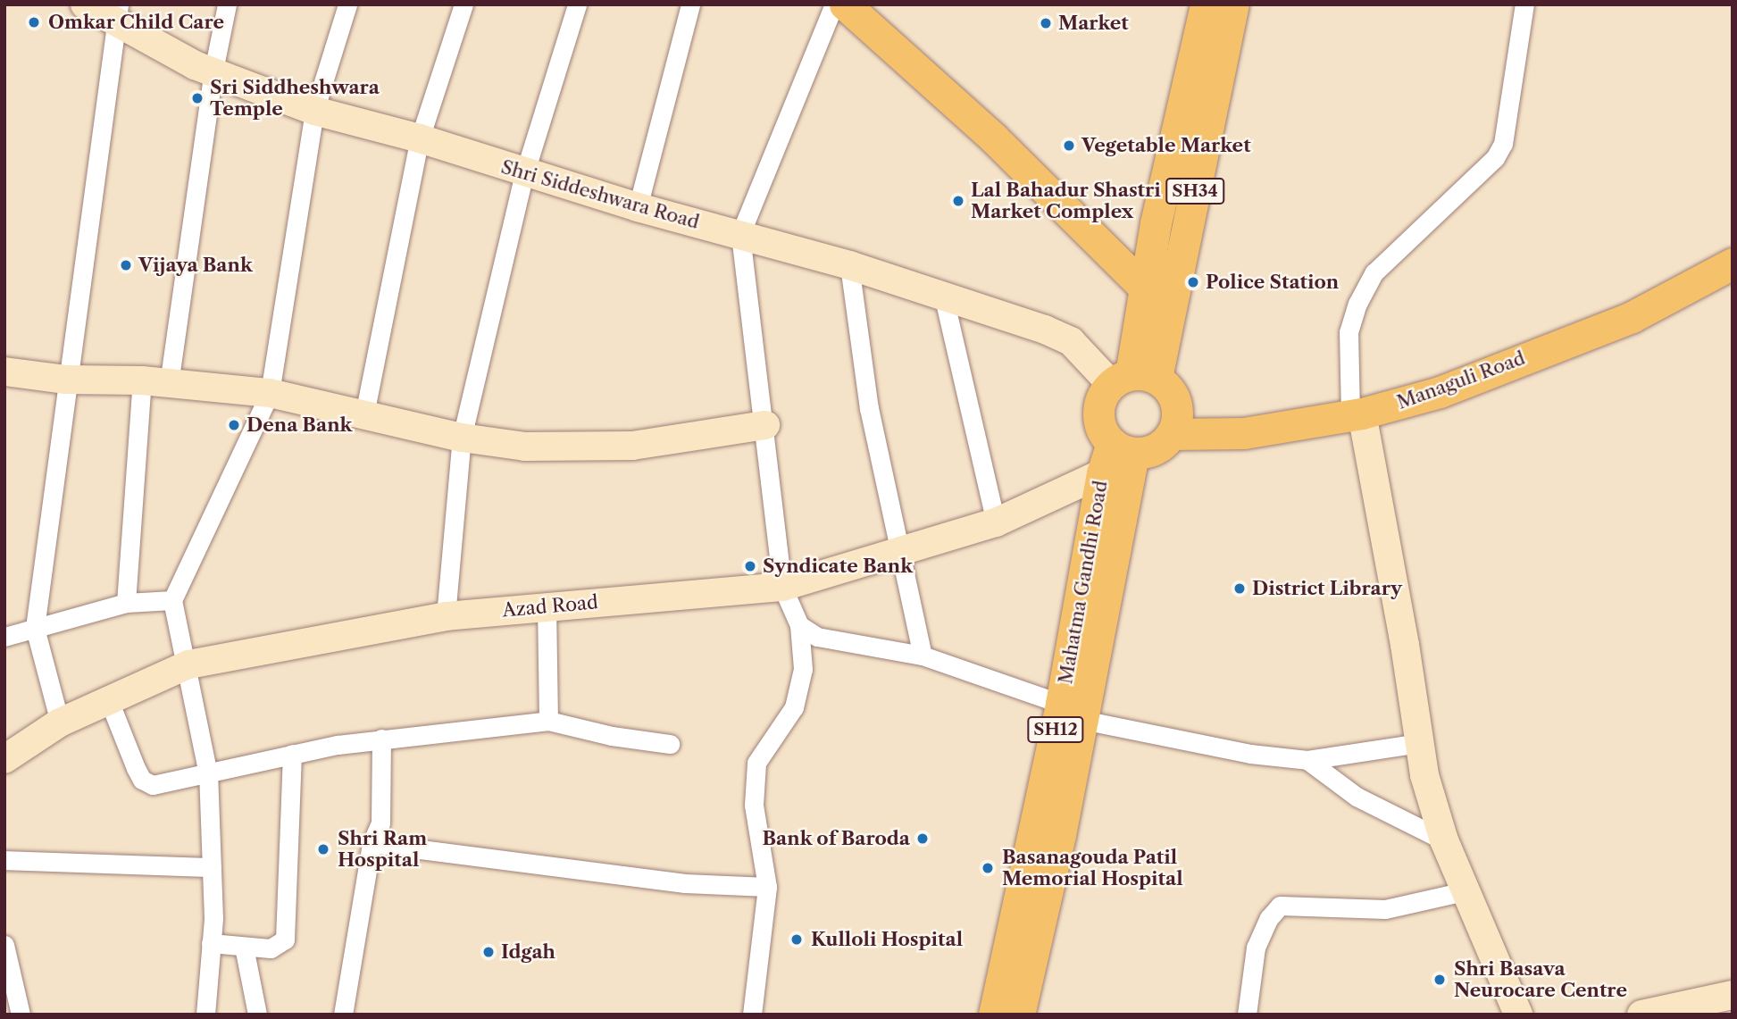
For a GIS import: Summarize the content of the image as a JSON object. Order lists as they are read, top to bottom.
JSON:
{
  "streets": {
    "main road": [
      "SH34",
      "Managuli Road",
      "Mahatma Gandhi Road",
      "SH12"
    ],
    "street": ["Shri Siddeshwara Road", "Azad Road"]
  },
  "crossings": [
    ["SH34", "Shri Siddeshwara Road"],
    ["SH34", "Managuli Road"],
    ["SH34", "Mahatma Gandhi Road"],
    ["Shri Siddeshwara Road", "Managuli Road"],
    ["Shri Siddeshwara Road", "Mahatma Gandhi Road"],
    ["Managuli Road", "Mahatma Gandhi Road"],
    ["Mahatma Gandhi Road", "Azad Road"]
  ],
  "places": [
    "Omkar Child Care",
    "Market",
    "Sri Siddheshwara Temple",
    "Vegetable Market",
    "Lal Bahadur Shastri Market Complex",
    "Vijaya Bank",
    "Police Station",
    "Dena Bank",
    "Syndicate Bank",
    "District Library",
    "Bank of Baroda",
    "Shri Ram Hospital",
    "Basanagouda Patil Memorial Hospital",
    "Kulloli Hospital",
    "Idgah",
    "Shri Basava Neurocare Centre"
  ]
}
